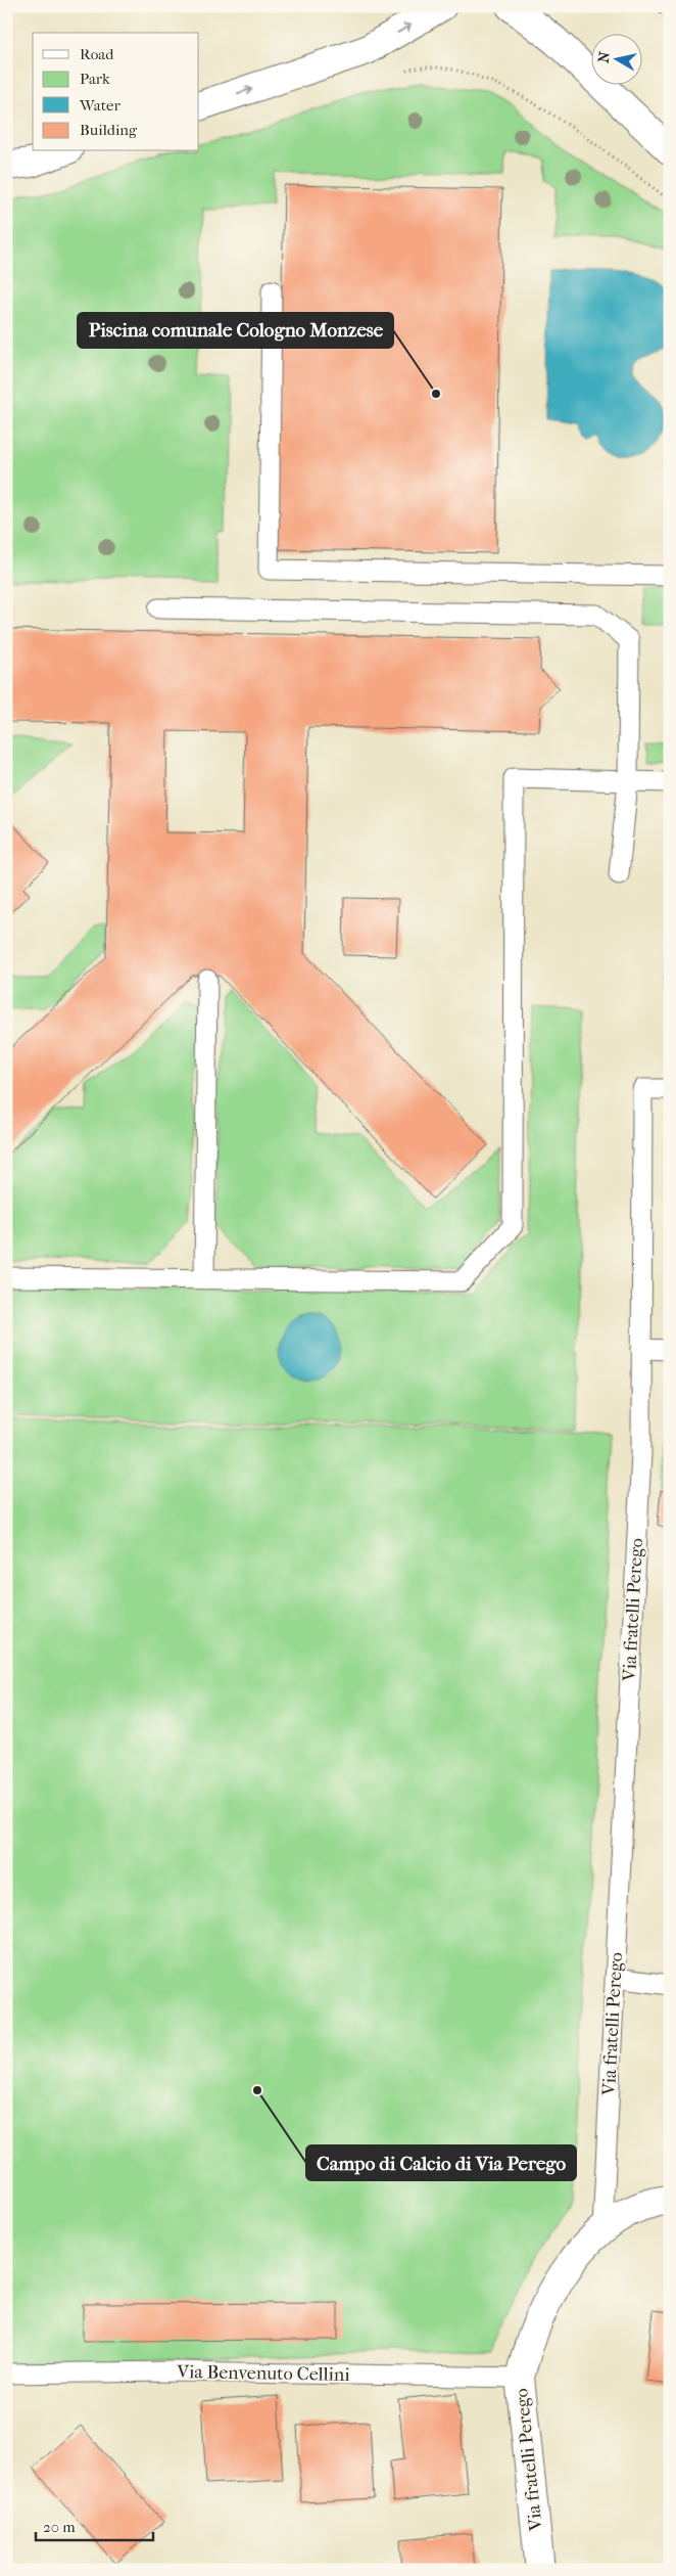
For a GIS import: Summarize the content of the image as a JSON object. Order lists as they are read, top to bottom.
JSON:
{
  "streets": {
    "street": ["Via fratelli Perego"],
    "lane": ["Via Benvenuto Cellini"]
  },
  "crossings": [
    ["Via fratelli Perego", "Via Benvenuto Cellini"]
  ],
  "places": ["Piscina comunale Cologno Monzese", "Campo di Calcio di Via Perego"],
  "legend": [
    "Road",
    "Park",
    "Water",
    "Building"
  ],
  "scale_bar": "20 m",
  "north": "left"
}
